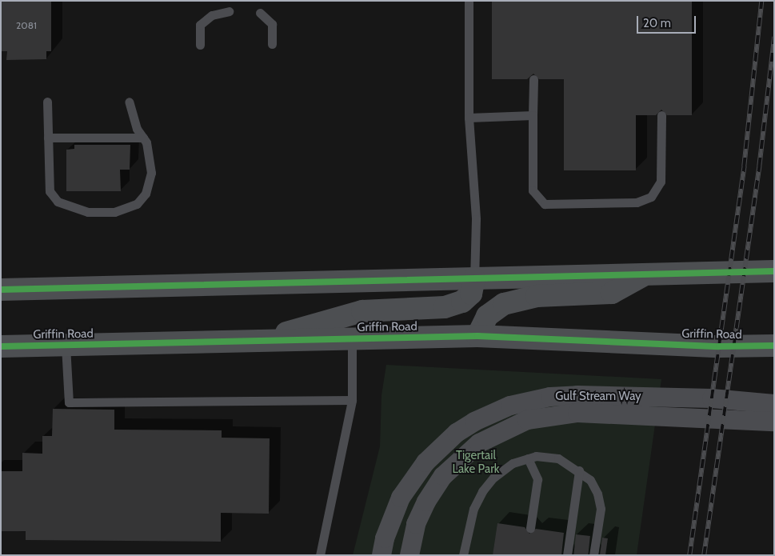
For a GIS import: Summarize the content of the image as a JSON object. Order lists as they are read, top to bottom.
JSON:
{
  "streets": {
    "main road": ["Griffin Road"],
    "street": ["Gulf Stream Way"]
  },
  "parks": ["Tigertail Lake Park"],
  "house_numbers": ["2081"],
  "scale_bar": "20 m"
}
